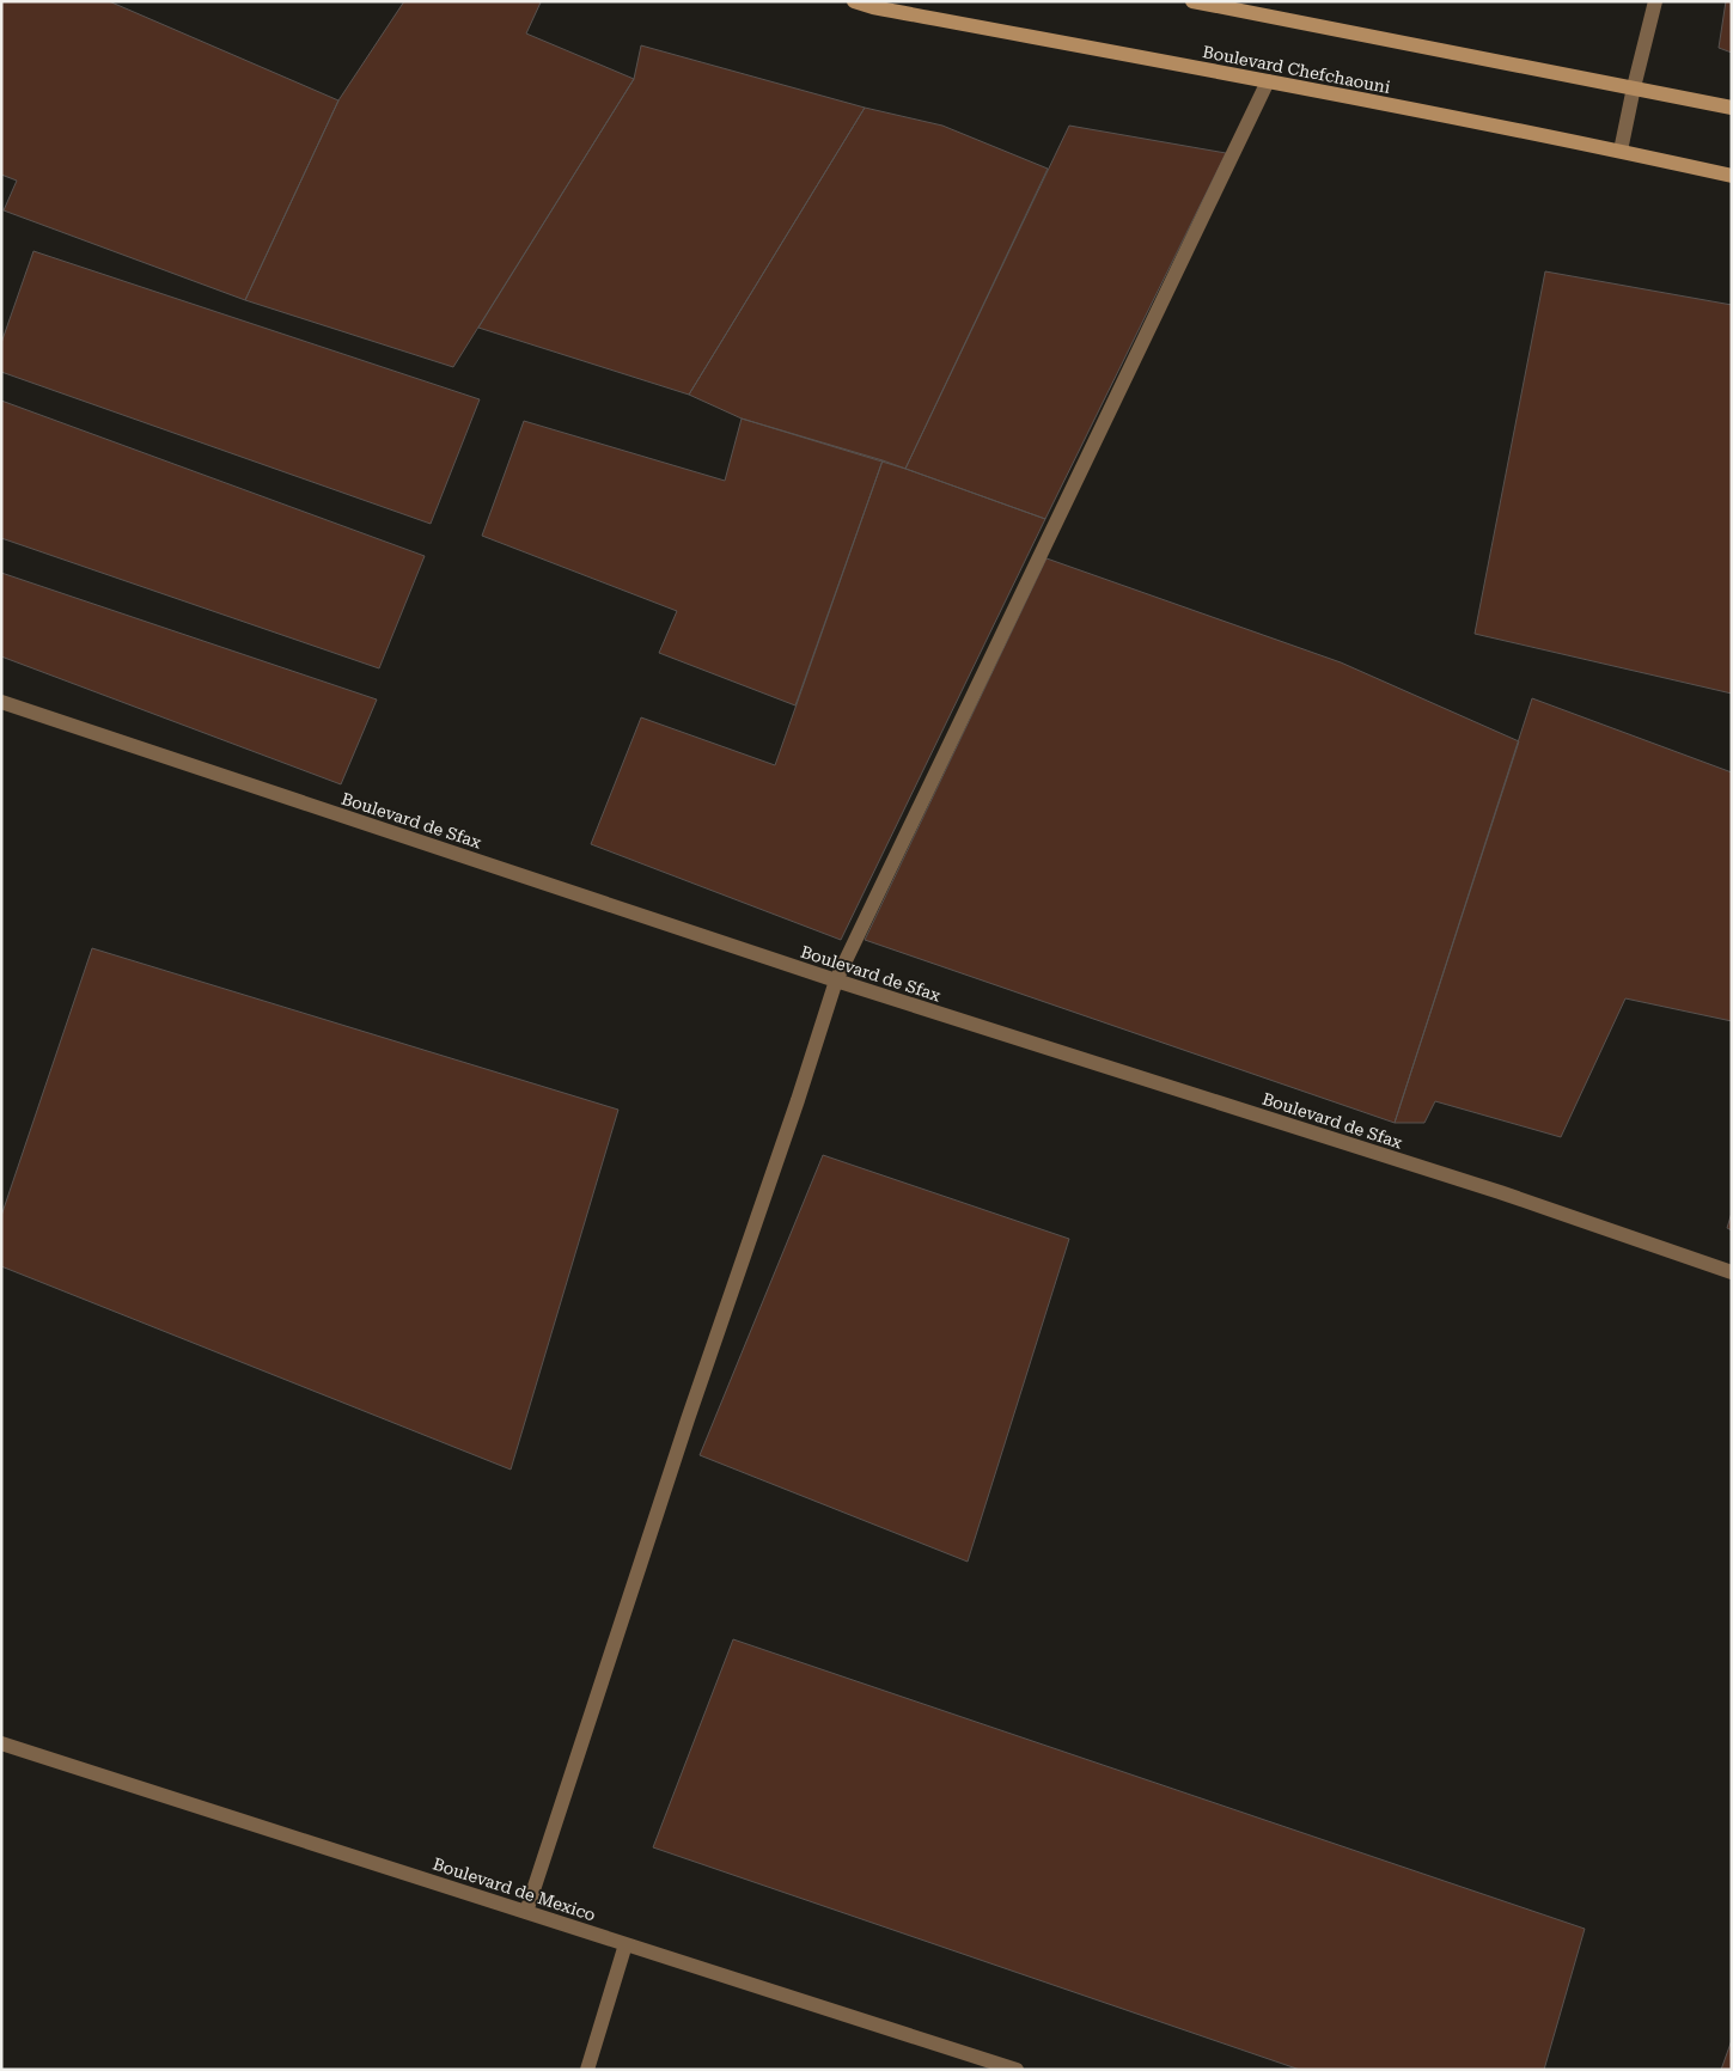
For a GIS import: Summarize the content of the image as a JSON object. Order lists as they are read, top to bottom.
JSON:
{
  "streets": {
    "street": ["Boulevard Chefchaouni"],
    "lane": ["Boulevard de Sfax", "Boulevard de Mexico"]
  }
}
